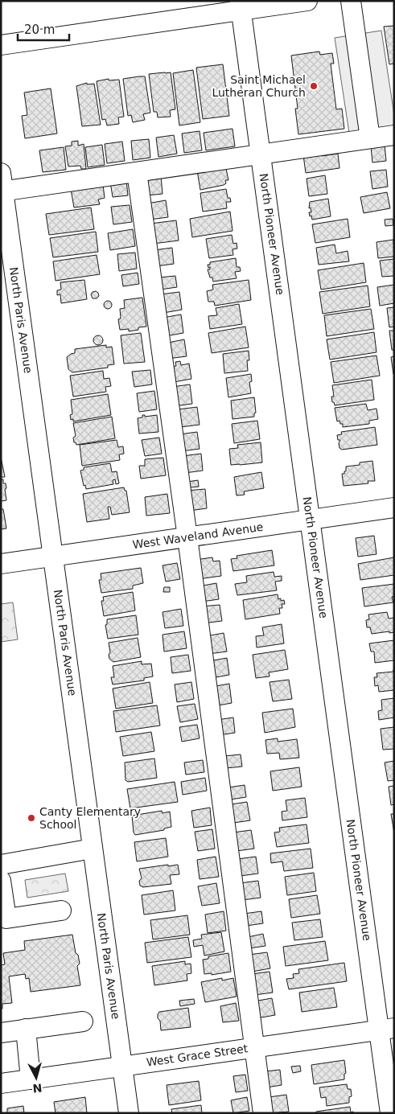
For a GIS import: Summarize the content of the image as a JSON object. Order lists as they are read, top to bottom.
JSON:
{
  "streets": {
    "street": [
      "North Pioneer Avenue",
      "North Paris Avenue",
      "West Waveland Avenue",
      "West Grace Street"
    ]
  },
  "crossings": [
    ["North Pioneer Avenue", "West Waveland Avenue"],
    ["North Pioneer Avenue", "West Grace Street"],
    ["North Paris Avenue", "West Waveland Avenue"],
    ["North Paris Avenue", "West Grace Street"]
  ],
  "places": ["Saint Michael Lutheran Church", "Canty Elementary School"],
  "scale_bar": "20 m",
  "north": "bottom"
}
